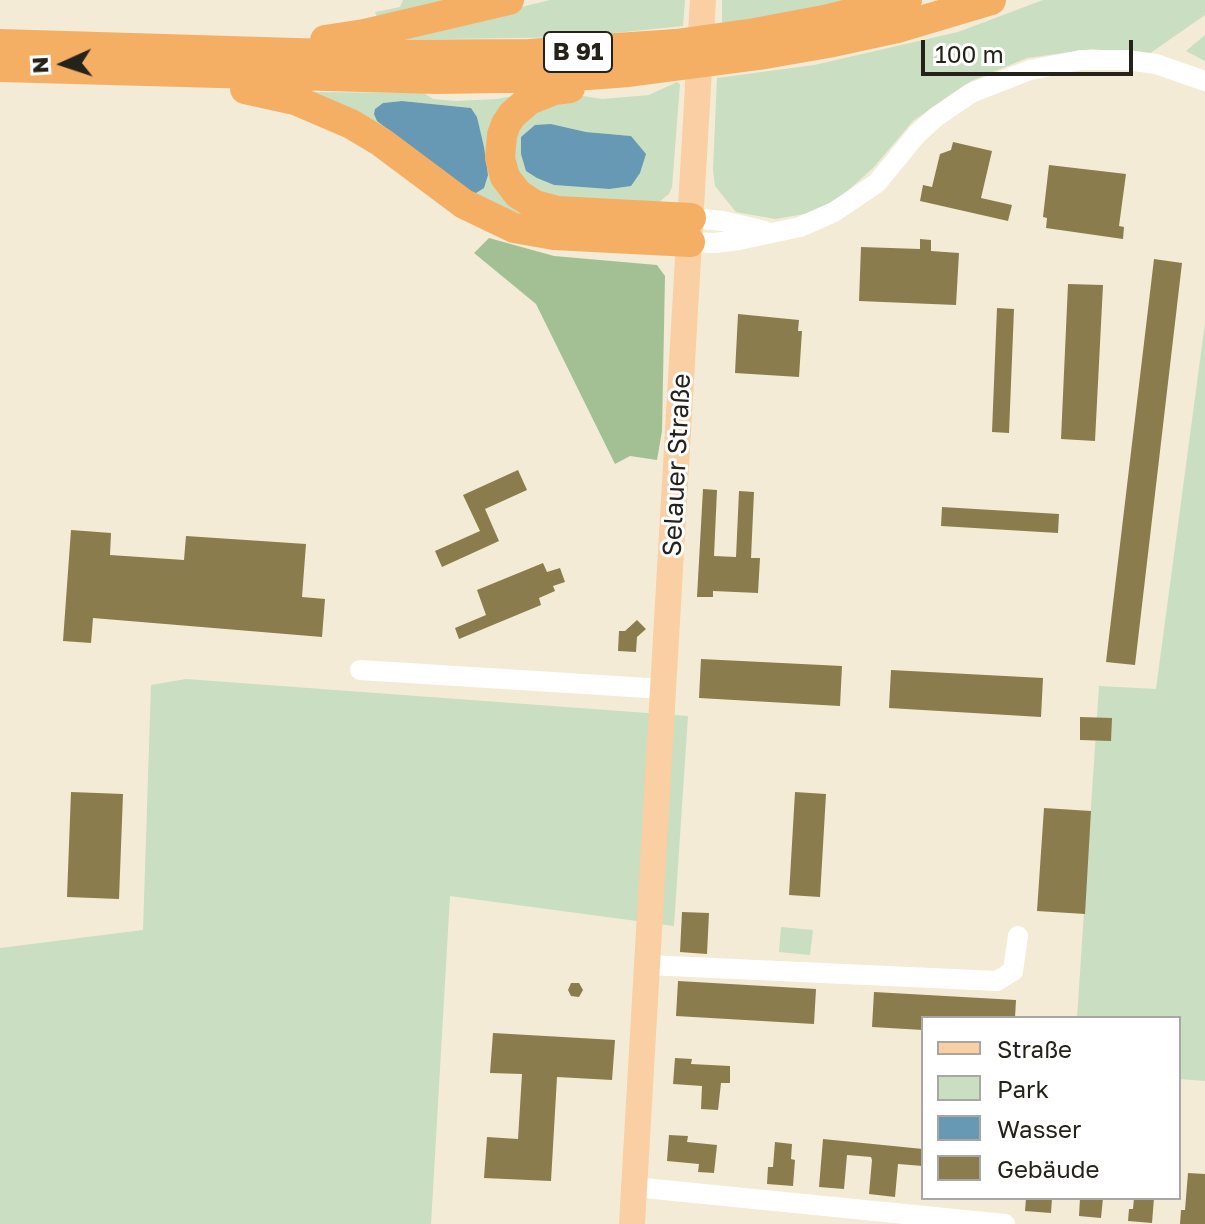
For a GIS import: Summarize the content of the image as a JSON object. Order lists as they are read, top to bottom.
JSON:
{
  "streets": {
    "highway": ["B 91"],
    "main road": ["Selauer Straße"]
  },
  "legend": [
    "Straße",
    "Park",
    "Wasser",
    "Gebäude"
  ],
  "scale_bar": "100 m",
  "north": "left"
}
